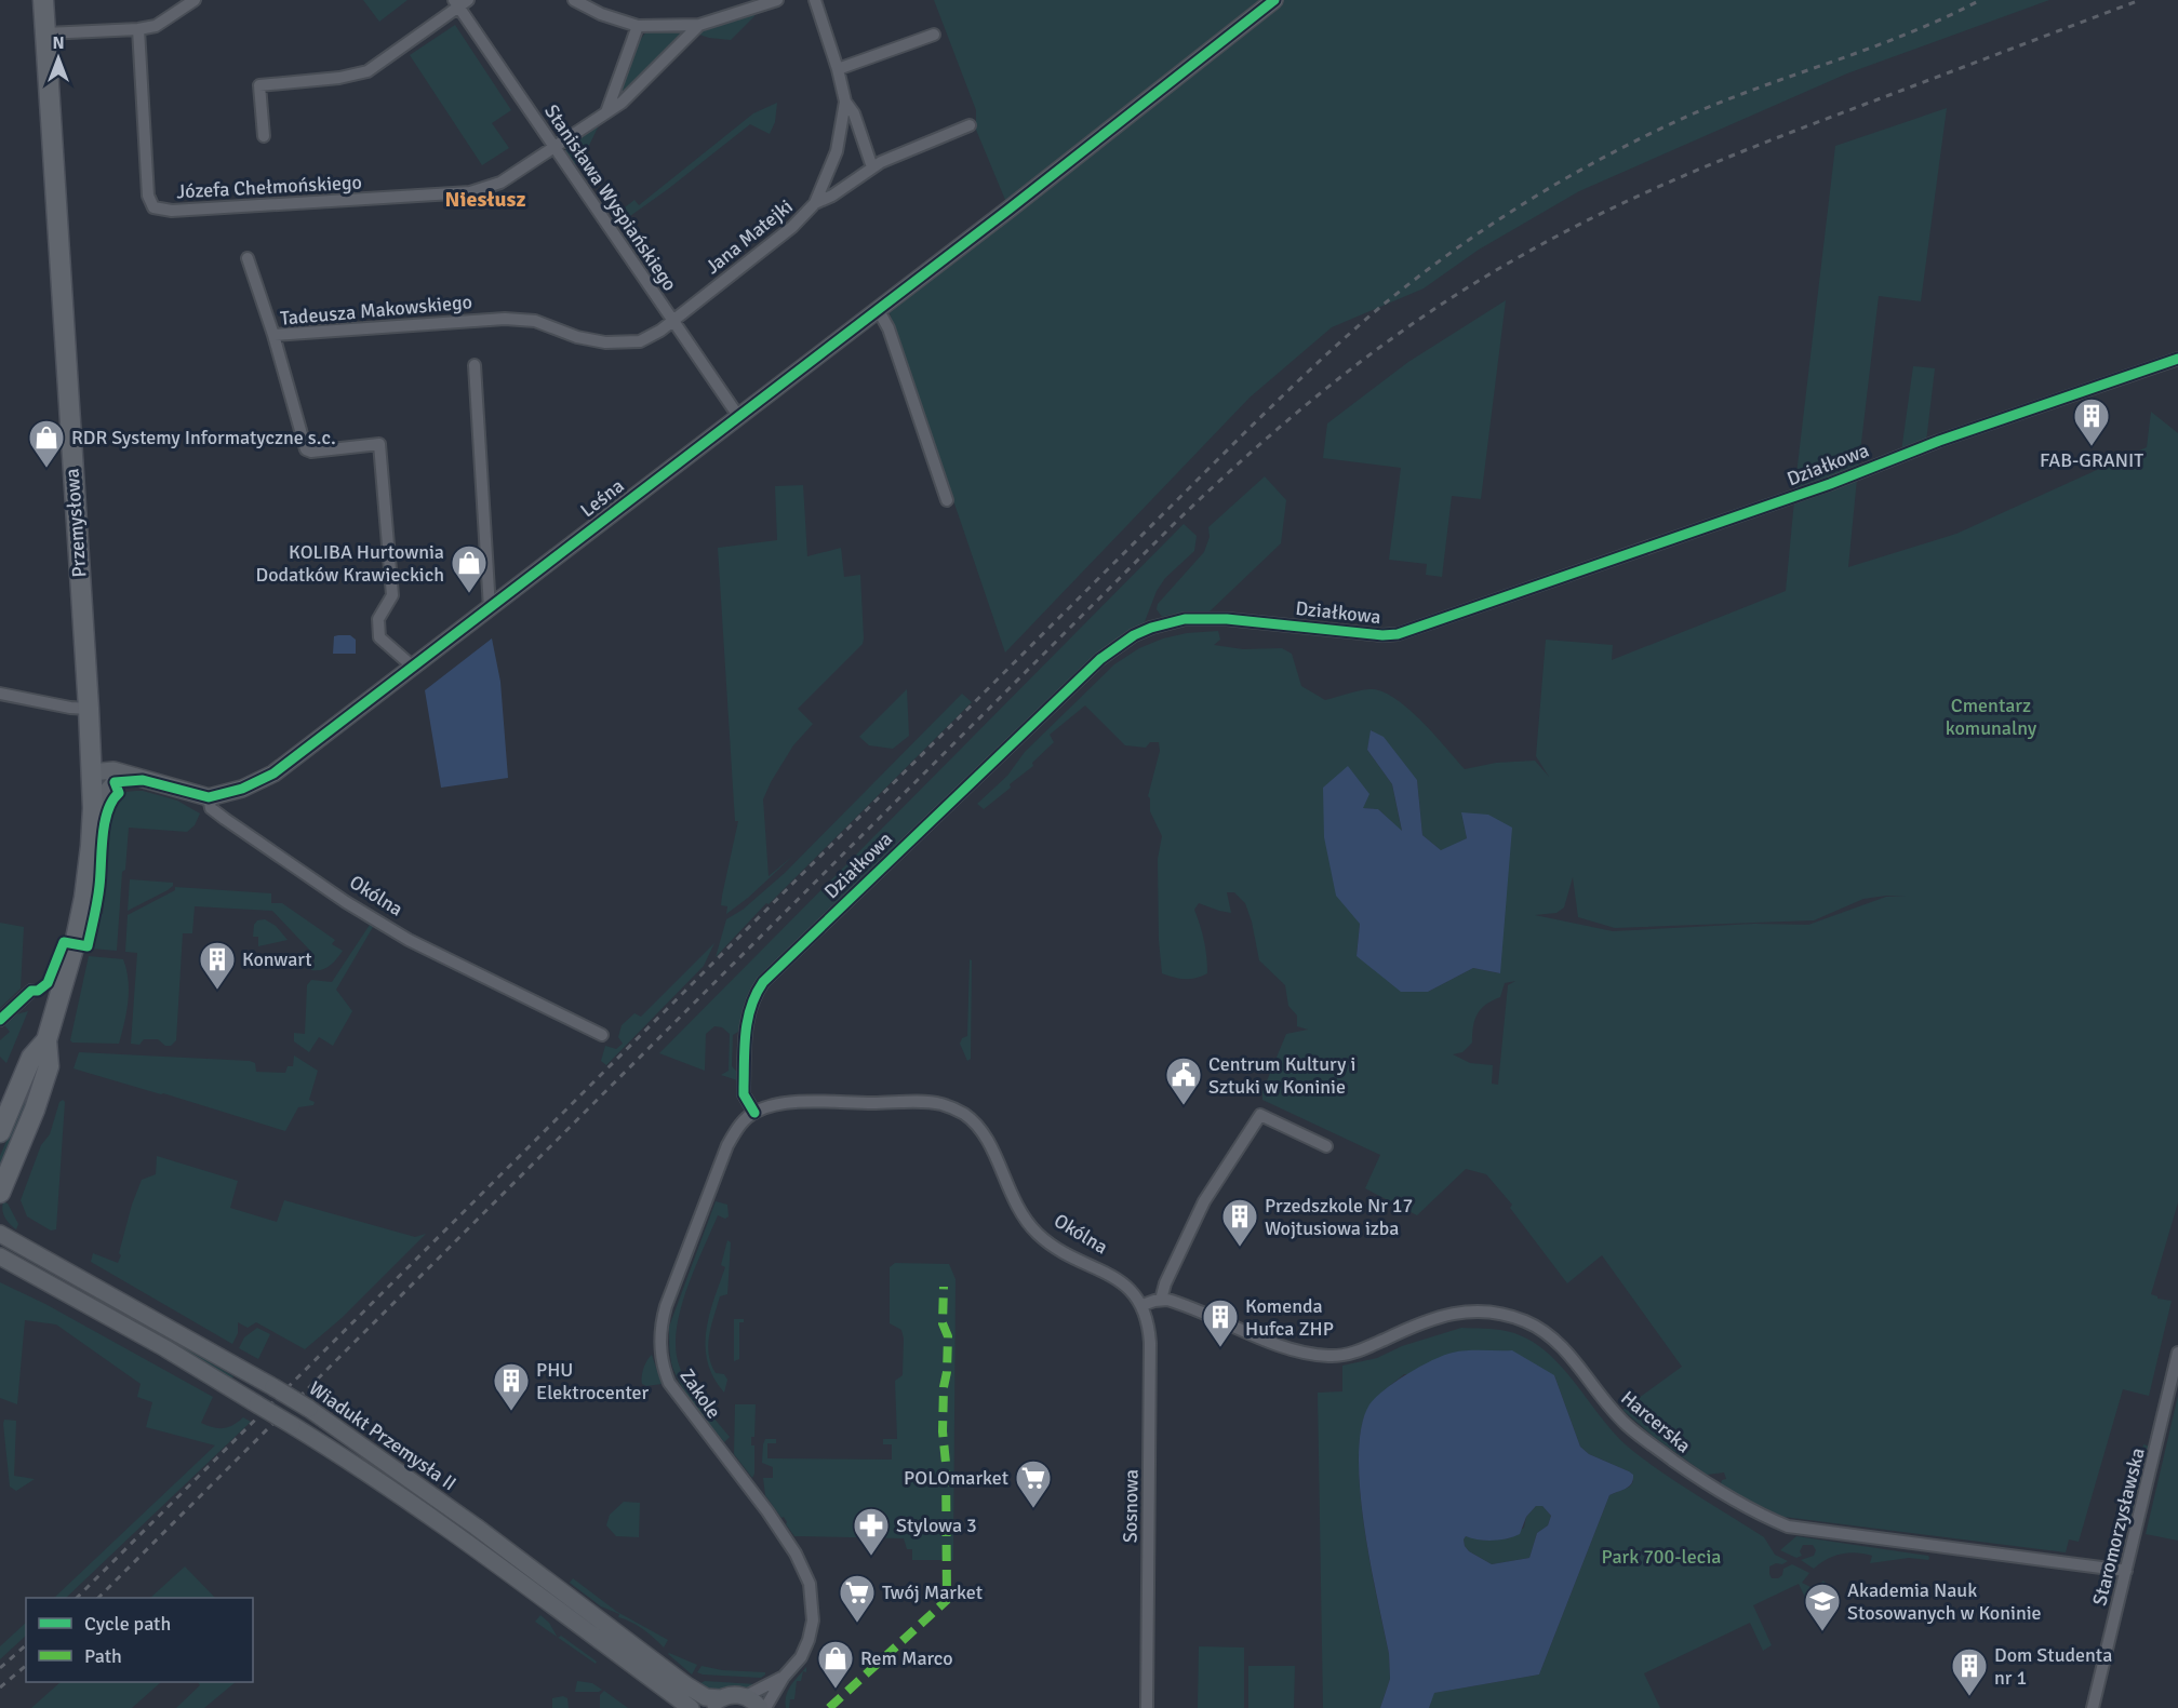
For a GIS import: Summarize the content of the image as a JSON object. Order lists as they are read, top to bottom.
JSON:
{
  "streets": {
    "main road": ["Leśna", "Przemysłowa", "Wiadukt Przemysła II"],
    "street": [
      "Józefa Chełmońskiego",
      "Stanisława Wyspiańskiego",
      "Jana Matejki",
      "Tadeusza Makowskiego",
      "Działkowa",
      "Okólna",
      "Zakole",
      "Harcerska",
      "Sosnowa",
      "Staromorzysławska"
    ]
  },
  "crossings": [
    ["Józefa Chełmońskiego", "Stanisława Wyspiańskiego"],
    ["Stanisława Wyspiańskiego", "Jana Matejki"],
    ["Stanisława Wyspiańskiego", "Tadeusza Makowskiego"],
    ["Stanisława Wyspiańskiego", "Leśna"],
    ["Jana Matejki", "Tadeusza Makowskiego"],
    ["Tadeusza Makowskiego", "Leśna"],
    ["Działkowa", "Okólna"],
    ["Działkowa", "Zakole"],
    ["Leśna", "Okólna"],
    ["Okólna", "Zakole"],
    ["Okólna", "Sosnowa"],
    ["Harcerska", "Staromorzysławska"]
  ],
  "districts": ["Niesłusz"],
  "parks": ["Cmentarz komunalny", "Park 700-lecia"],
  "places": {
    "building": [
      "FAB-GRANIT",
      "Konwart",
      "Przedszkole Nr 17 Wojtusiowa izba",
      "Komenda Hufca ZHP",
      "PHU Elektrocenter",
      "Dom Studenta nr 1"
    ],
    "shop": ["RDR Systemy Informatyczne s.c.", "KOLIBA Hurtownia Dodatków Krawieckich", "Rem Marco"],
    "public building": ["Centrum Kultury i Sztuki w Koninie"],
    "supermarket": ["POLOmarket", "Twój Market"],
    "pharmacy": ["Stylowa 3"],
    "school or university": ["Akademia Nauk Stosowanych w Koninie"]
  },
  "legend": ["Cycle path", "Path"],
  "north": "top"
}
